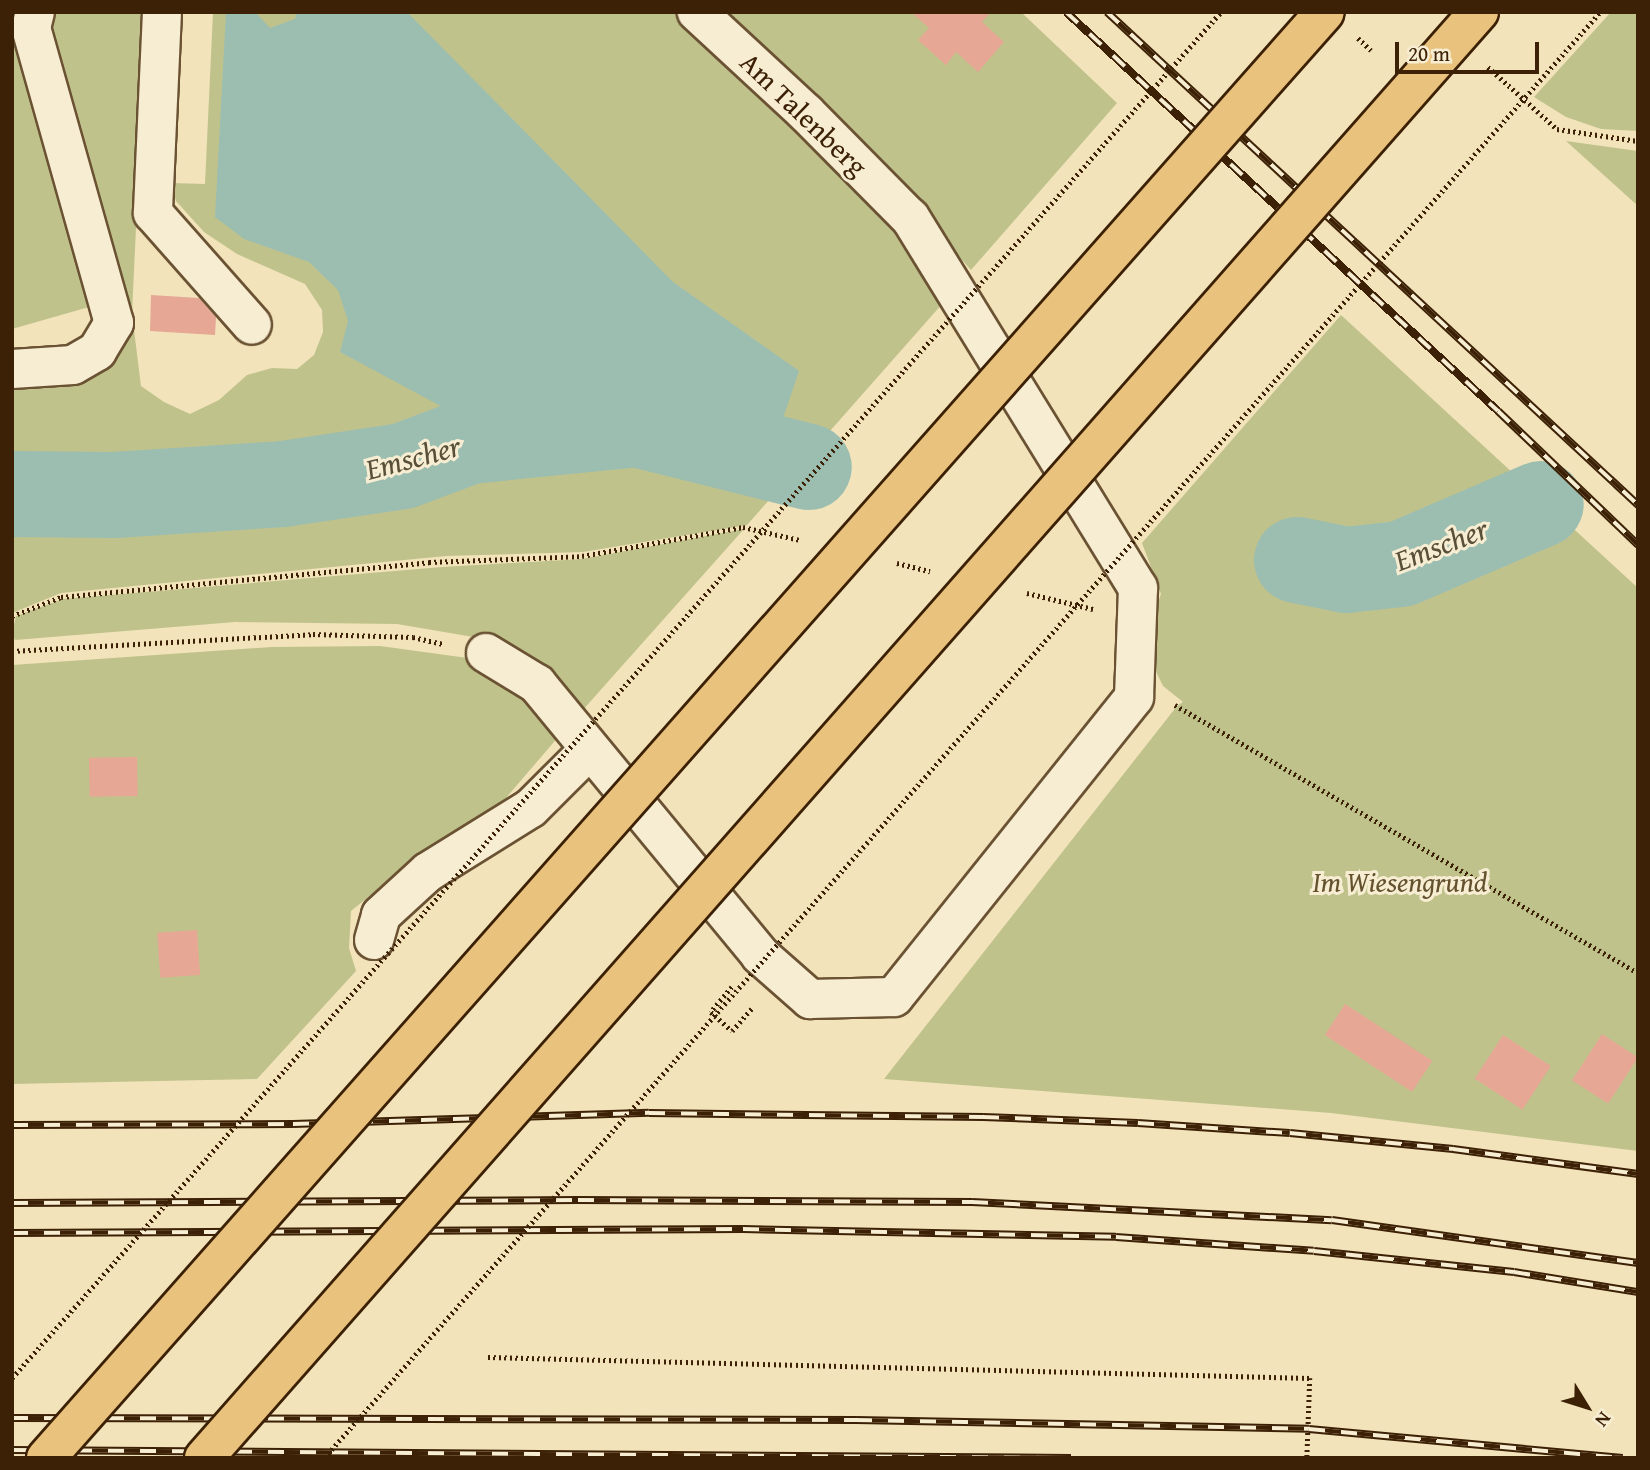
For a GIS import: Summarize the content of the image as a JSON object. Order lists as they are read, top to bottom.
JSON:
{
  "streets": {
    "street": ["Am Talenberg"]
  },
  "water": ["Emscher"],
  "parks": ["Im Wiesengrund"],
  "scale_bar": "20 m",
  "north": "bottom right"
}
